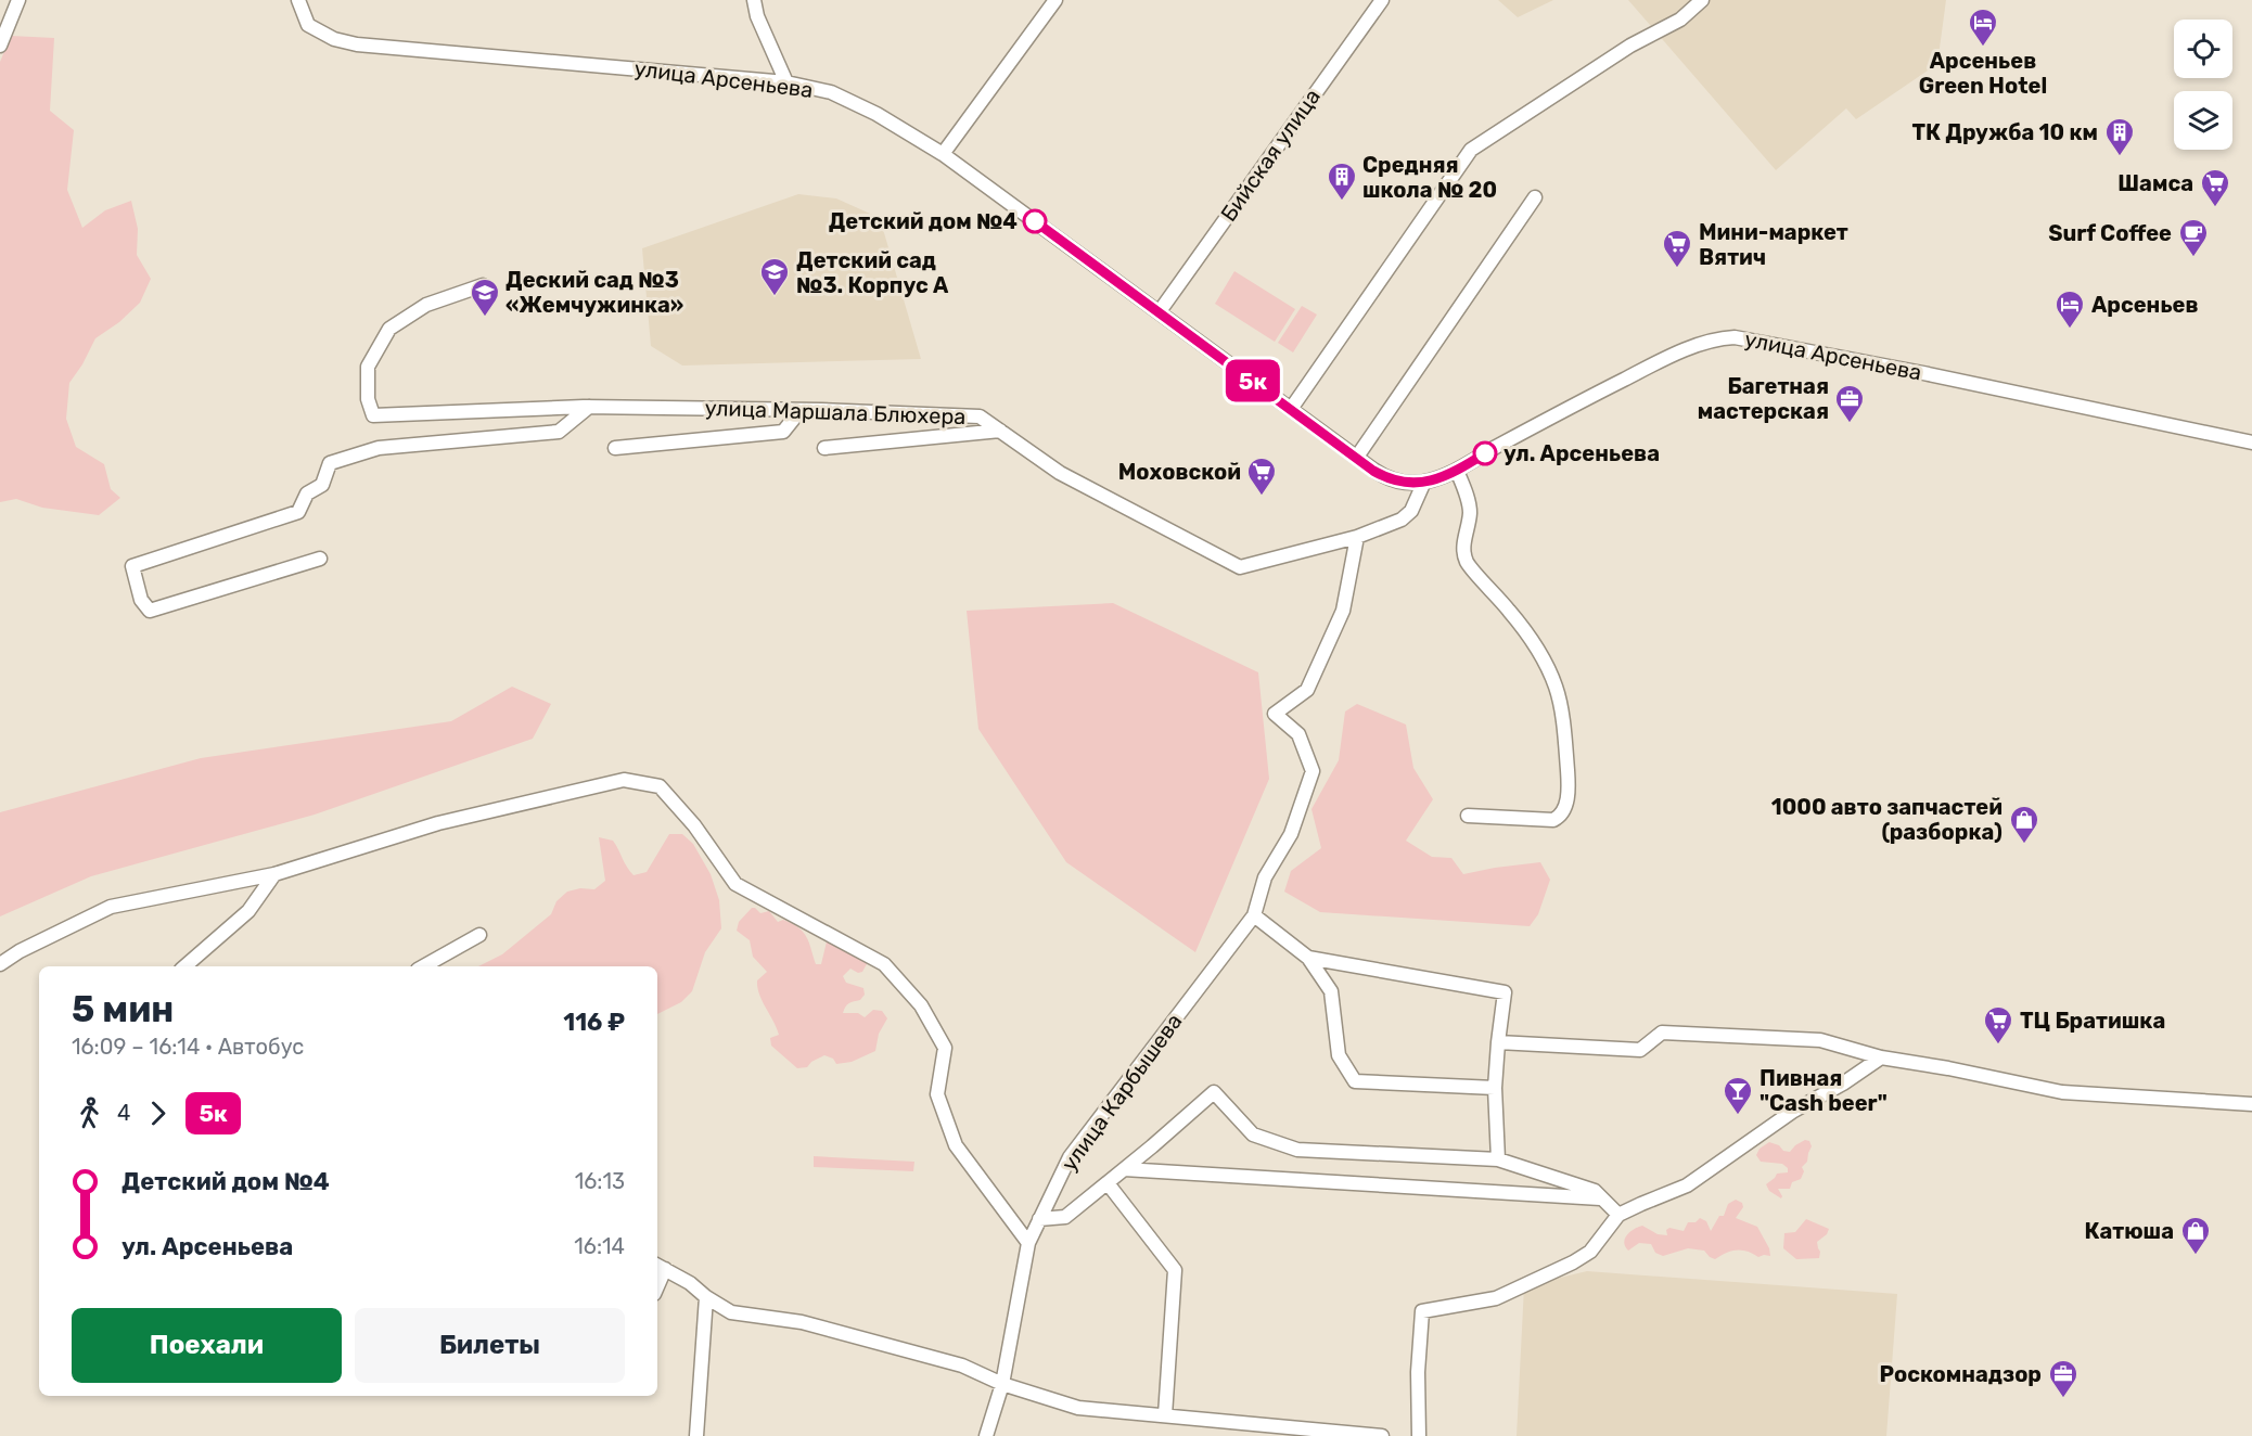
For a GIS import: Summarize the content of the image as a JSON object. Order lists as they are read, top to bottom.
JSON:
{
  "streets": {
    "street": [
      "улица Арсеньева",
      "Бийская улица",
      "улица Маршала Блюхера",
      "улица Карбышева"
    ]
  },
  "crossings": [
    ["улица Арсеньева", "Бийская улица"],
    ["улица Арсеньева", "улица Маршала Блюхера"]
  ],
  "places": {
    "hotel": ["Арсеньев Green Hotel", "Арсеньев"],
    "building": ["ТК Дружба 10 км", "Средняя школа № 20"],
    "supermarket": [
      "Шамса",
      "Мини-маркет Вятич",
      "Моховской",
      "ТЦ Братишка"
    ],
    "other": ["Детский дом №4", "ул. Арсеньева"],
    "cafe": ["Surf Coffee"],
    "school or university": ["Детский сад №3. Корпус А", "Деский сад №3 «Жемчужинка»"],
    "office": ["Багетная мастерская", "Роскомнадзор"],
    "shop": ["1000 авто запчастей (разборка)", "Катюша"],
    "bar": ["Пивная \"Cash beer\""]
  },
  "lines": ["bus line 5к"],
  "page": {
    "on_map": "5к",
    "heading": ["5 мин", "16:09 – 16:14 · Автобус", "116 ₽"],
    "legs": ["4", "5к"],
    "list": [
      {
        "name": "Детский дом №4",
        "value": "16:13"
      },
      {
        "name": "ул. Арсеньева",
        "value": "16:14"
      }
    ],
    "buttons": ["Поехали", "Билеты"]
  }
}
